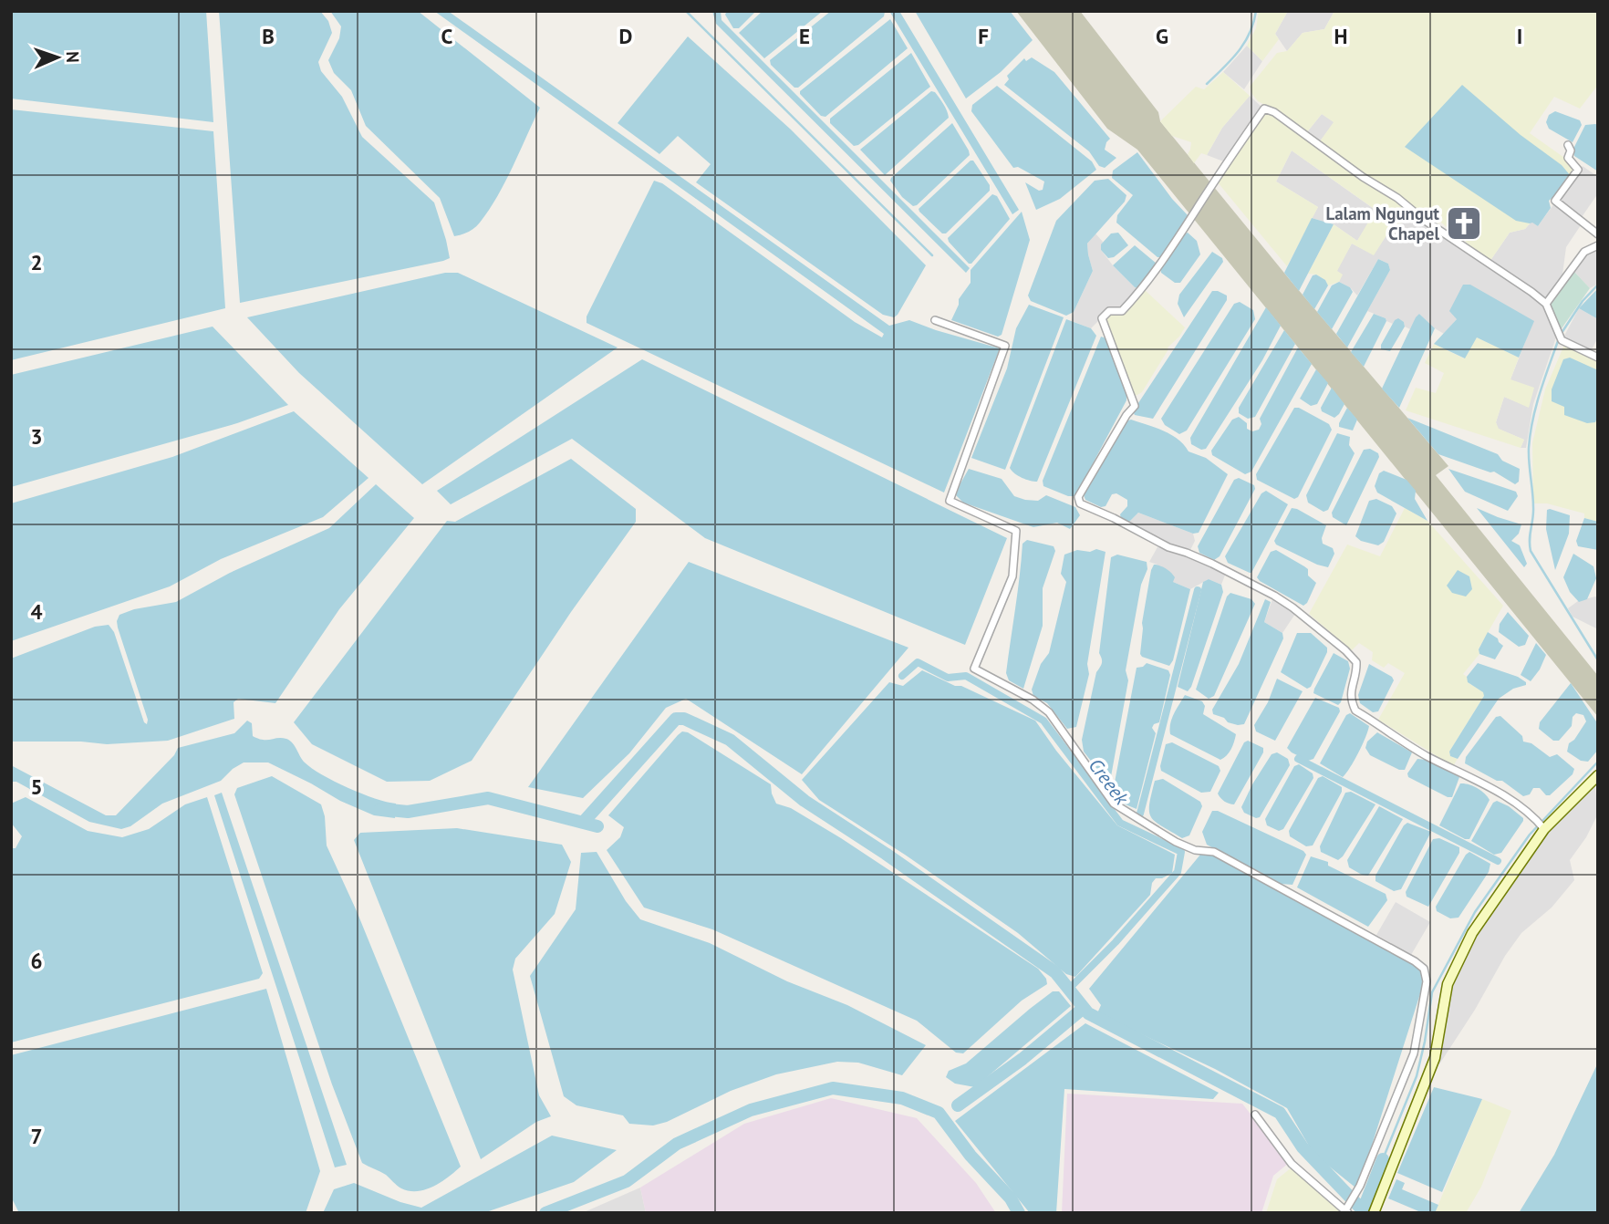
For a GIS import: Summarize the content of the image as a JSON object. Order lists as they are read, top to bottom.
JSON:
{
  "water": ["Creeek"],
  "places": {
    "church": ["Lalam Ngungut Chapel"]
  },
  "north": "right",
  "grid": {
    "columns": [
      "B",
      "C",
      "D",
      "E",
      "F",
      "G",
      "H",
      "I"
    ],
    "rows": [
      "2",
      "3",
      "4",
      "5",
      "6",
      "7"
    ]
  }
}
